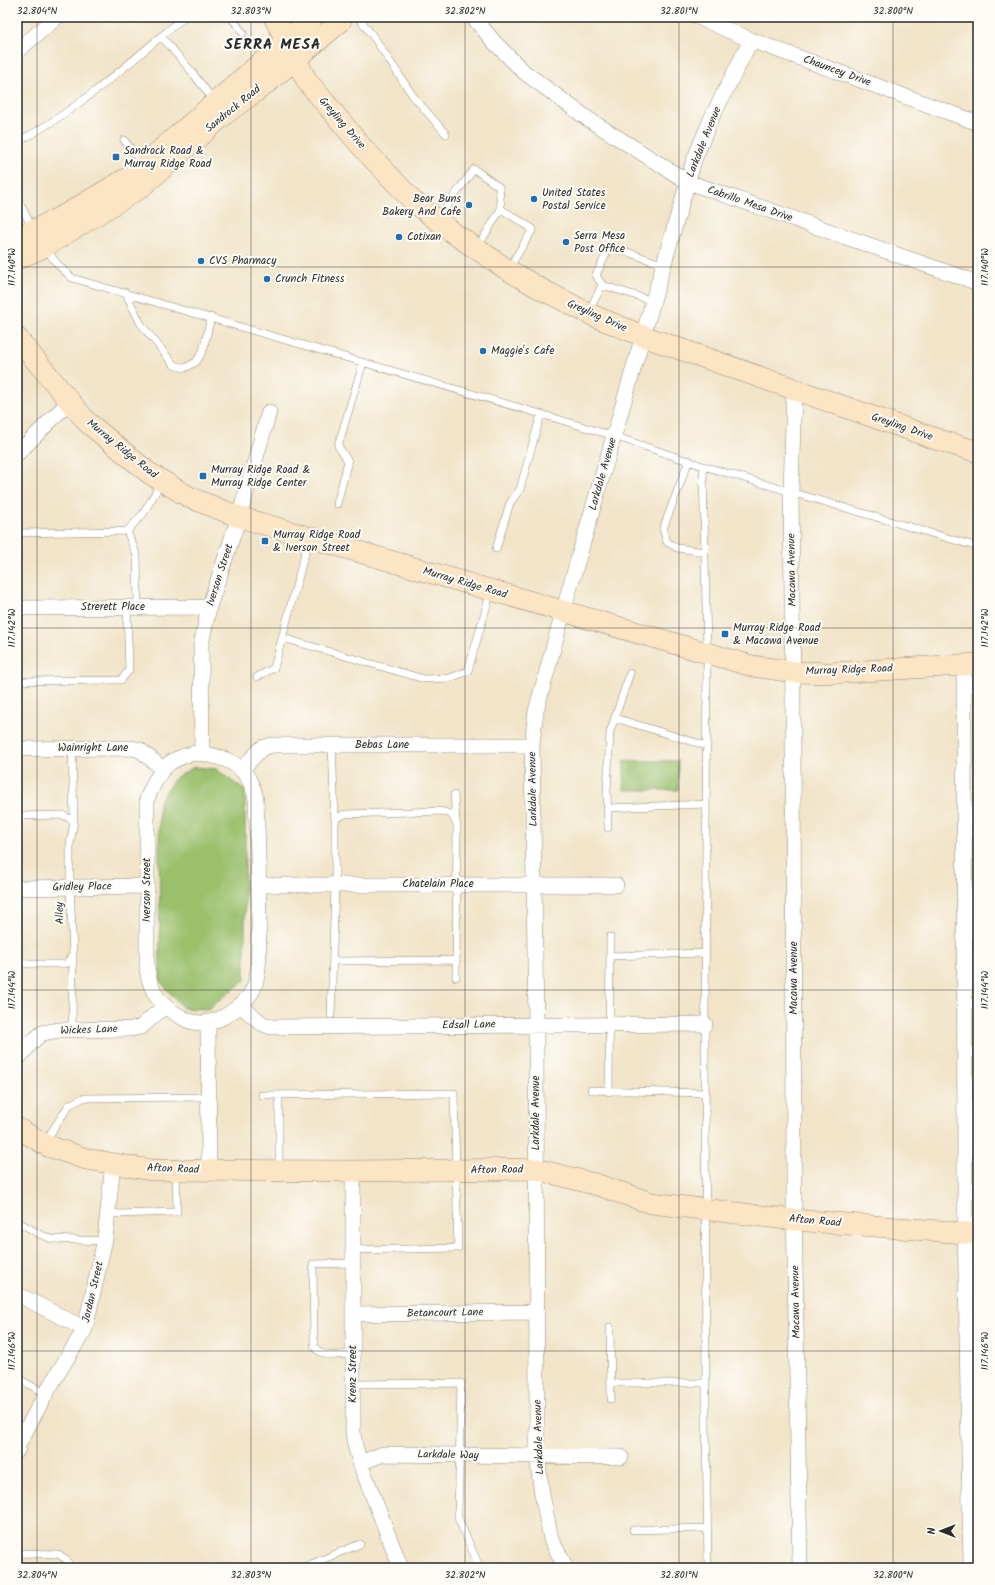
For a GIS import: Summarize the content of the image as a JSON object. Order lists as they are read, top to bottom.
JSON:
{
  "streets": {
    "street": [
      "Chauncey Drive",
      "Sandrock Road",
      "Greyling Drive",
      "Larkdale Avenue",
      "Cabrillo Mesa Drive",
      "Murray Ridge Road",
      "Macawa Avenue",
      "Iverson Street",
      "Strerett Place",
      "Bebas Lane",
      "Wainright Lane",
      "Chatelain Place",
      "Gridley Place",
      "Edsall Lane",
      "Wickes Lane",
      "Afton Road",
      "Jordan Street",
      "Betancourt Lane",
      "Krenz Street",
      "Larkdale Way"
    ],
    "lane": ["Alley"]
  },
  "crossings": [
    ["Chauncey Drive", "Larkdale Avenue"],
    ["Sandrock Road", "Greyling Drive"],
    ["Greyling Drive", "Larkdale Avenue"],
    ["Greyling Drive", "Macawa Avenue"],
    ["Larkdale Avenue", "Cabrillo Mesa Drive"],
    ["Larkdale Avenue", "Murray Ridge Road"],
    ["Larkdale Avenue", "Bebas Lane"],
    ["Larkdale Avenue", "Chatelain Place"],
    ["Larkdale Avenue", "Edsall Lane"],
    ["Larkdale Avenue", "Afton Road"],
    ["Larkdale Avenue", "Betancourt Lane"],
    ["Larkdale Avenue", "Larkdale Way"],
    ["Murray Ridge Road", "Macawa Avenue"],
    ["Murray Ridge Road", "Iverson Street"],
    ["Macawa Avenue", "Afton Road"],
    ["Iverson Street", "Strerett Place"],
    ["Iverson Street", "Bebas Lane"],
    ["Iverson Street", "Wainright Lane"],
    ["Iverson Street", "Chatelain Place"],
    ["Iverson Street", "Gridley Place"],
    ["Iverson Street", "Edsall Lane"],
    ["Iverson Street", "Wickes Lane"],
    ["Wainright Lane", "Alley"],
    ["Gridley Place", "Alley"],
    ["Alley", "Wickes Lane"],
    ["Afton Road", "Jordan Street"],
    ["Afton Road", "Krenz Street"],
    ["Betancourt Lane", "Krenz Street"],
    ["Krenz Street", "Larkdale Way"]
  ],
  "districts": ["SERRA MESA"],
  "places": {
    "transit": [
      "Sandrock Road & Murray Ridge Road",
      "Murray Ridge Road & Murray Ridge Center",
      "Murray Ridge Road & Iverson Street",
      "Murray Ridge Road & Macawa Avenue"
    ],
    "other": [
      "United States Postal Service",
      "Bear Buns Bakery And Cafe",
      "Cotixan",
      "Serra Mesa Post Office",
      "CVS Pharmacy",
      "Crunch Fitness",
      "Maggie's Cafe"
    ]
  },
  "north": "left",
  "coordinates": [
    "32.804°N",
    "32.803°N",
    "32.802°N",
    "32.801°N",
    "32.800°N",
    "117.140°W",
    "117.142°W",
    "117.144°W",
    "117.146°W"
  ]
}
